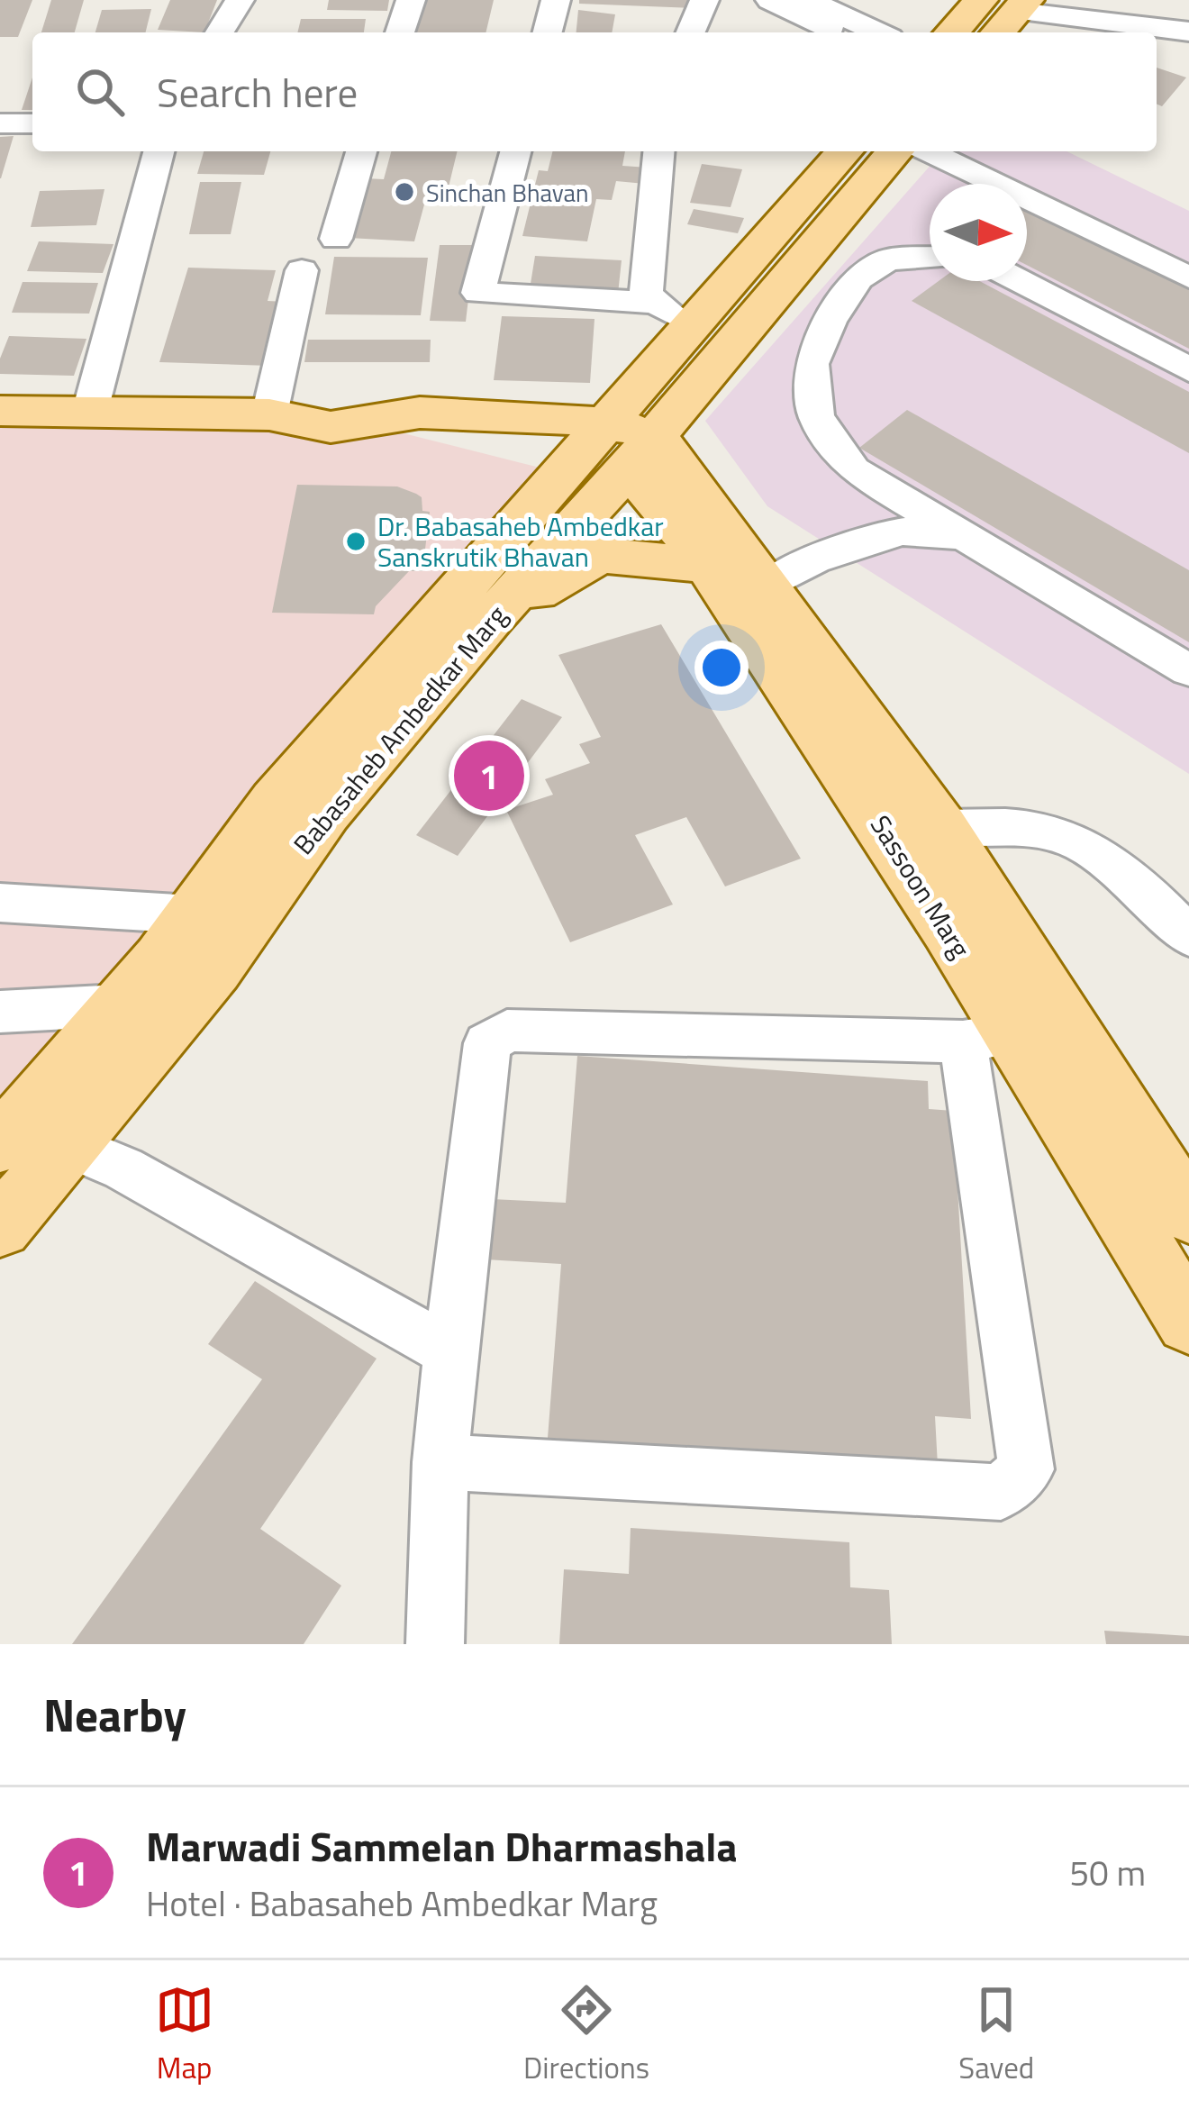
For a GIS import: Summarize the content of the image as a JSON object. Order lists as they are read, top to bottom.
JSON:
{
  "streets": {
    "main road": ["Babasaheb Ambedkar Marg", "Sassoon Marg"]
  },
  "crossings": [
    ["Babasaheb Ambedkar Marg", "Sassoon Marg"]
  ],
  "places": ["Sinchan Bhavan", "Dr. Babasaheb Ambedkar Sanskrutik Bhavan"],
  "north": "right",
  "page": {
    "search": "Search here",
    "pins": "1",
    "heading": "Nearby",
    "list": [
      {
        "mark": "1",
        "name": "Marwadi Sammelan Dharmashala",
        "note": "Hotel · Babasaheb Ambedkar Marg",
        "value": "50 m"
      }
    ],
    "nav": ["Map", "Directions", "Saved"]
  }
}
